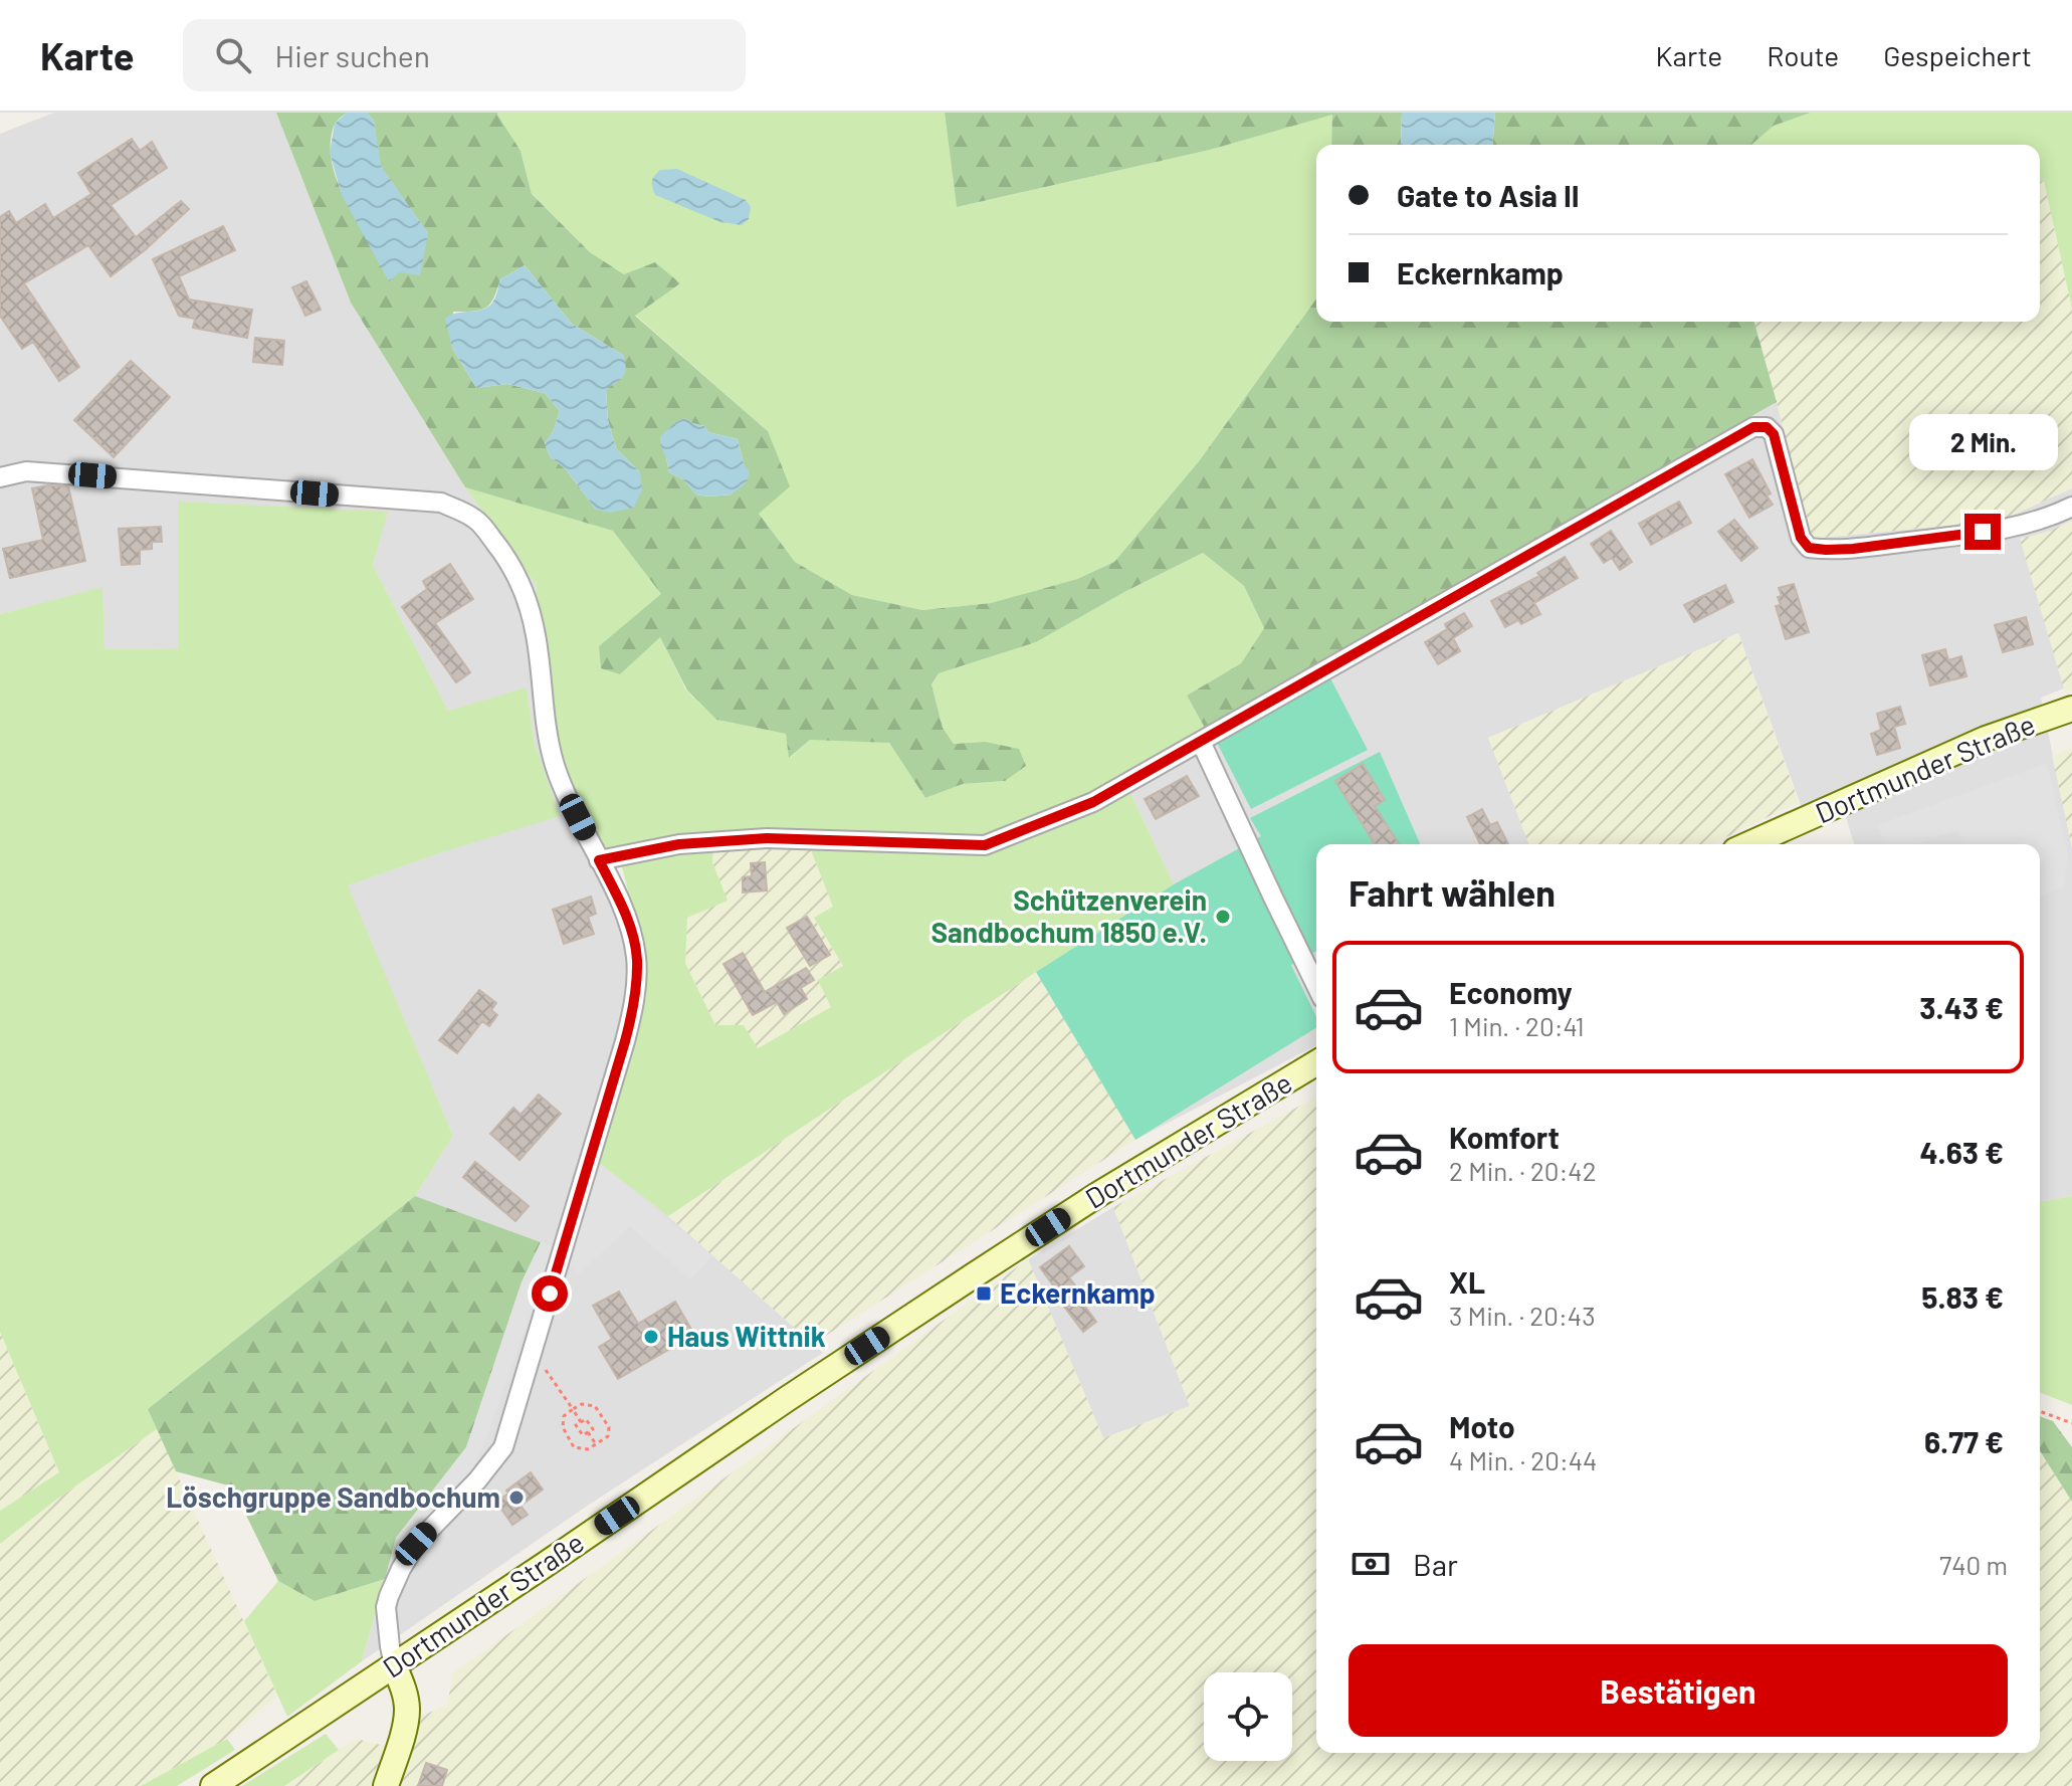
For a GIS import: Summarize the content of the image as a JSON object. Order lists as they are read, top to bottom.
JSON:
{
  "streets": {
    "main road": ["Dortmunder Straße"]
  },
  "places": {
    "other": ["Schützenverein Sandbochum 1850 e.V.", "Haus Wittnik", "Löschgruppe Sandbochum"],
    "transit": ["Eckernkamp"]
  },
  "page": {
    "header": "Karte",
    "search": "Hier suchen",
    "nav": ["Karte", "Route", "Gespeichert"],
    "banner": ["Gate to Asia II", "Eckernkamp"],
    "bubble": "2 Min.",
    "heading": "Fahrt wählen",
    "list": [
      {
        "name": "Economy",
        "note": "1 Min. · 20:41",
        "value": "3.43 €"
      },
      {
        "name": "Komfort",
        "note": "2 Min. · 20:42",
        "value": "4.63 €"
      },
      {
        "name": "XL",
        "note": "3 Min. · 20:43",
        "value": "5.83 €"
      },
      {
        "name": "Moto",
        "note": "4 Min. · 20:44",
        "value": "6.77 €"
      }
    ],
    "pay": ["Bar", "740 m"],
    "buttons": "Bestätigen"
  }
}
